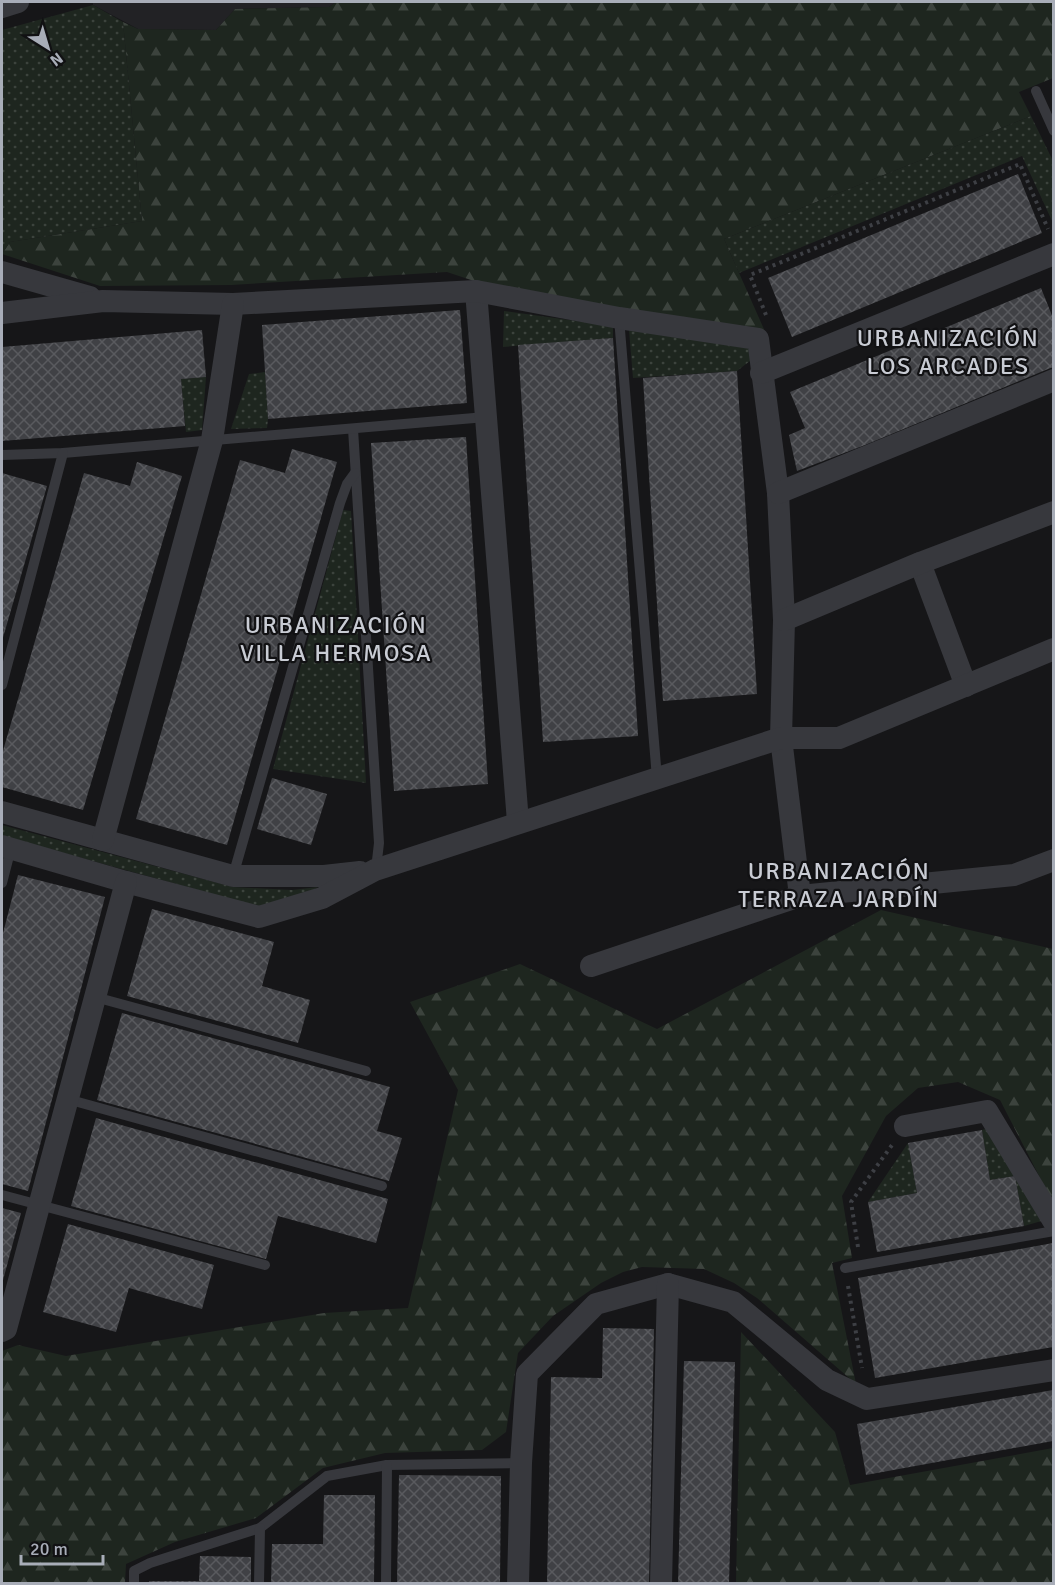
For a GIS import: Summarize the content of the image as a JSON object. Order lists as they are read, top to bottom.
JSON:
{
  "districts": ["URBANIZACIÓN LOS ARCADES", "URBANIZACIÓN VILLA HERMOSA", "URBANIZACIÓN TERRAZA JARDÍN"],
  "scale_bar": "20 m",
  "north": "bottom right"
}
